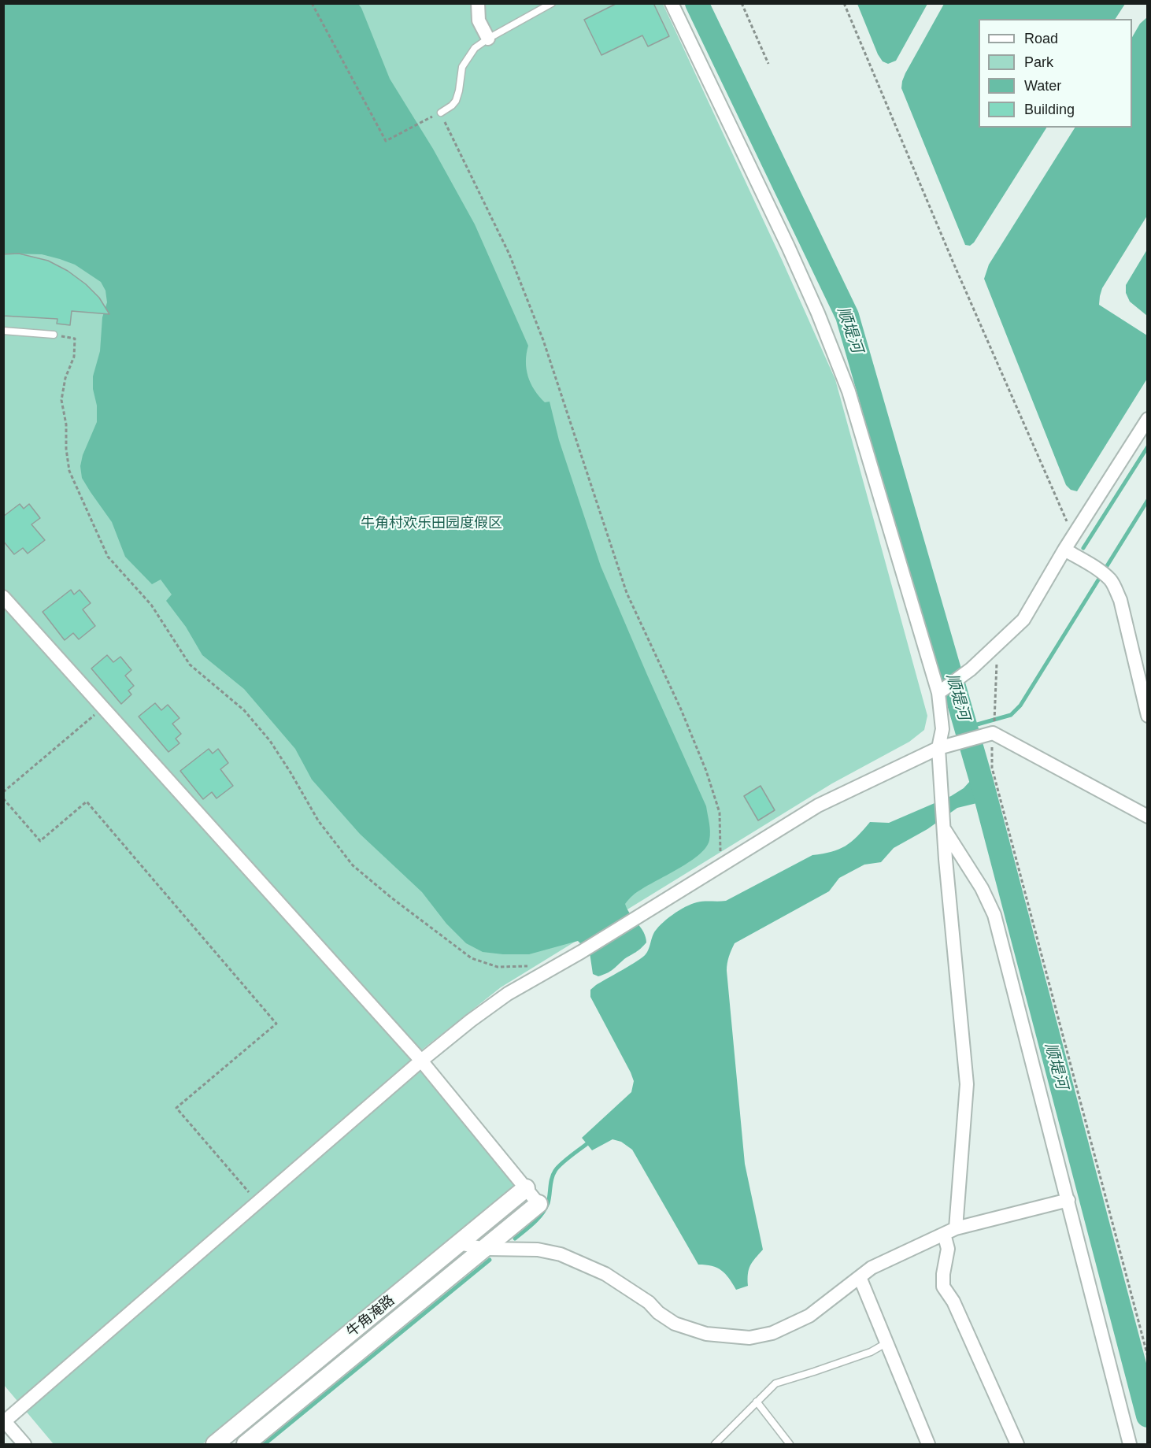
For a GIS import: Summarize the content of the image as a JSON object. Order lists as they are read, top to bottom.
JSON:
{
  "streets": {
    "street": ["牛角淹路"]
  },
  "water": ["顺堤河"],
  "parks": ["牛角村欢乐田园度假区"],
  "legend": [
    "Road",
    "Park",
    "Water",
    "Building"
  ]
}
